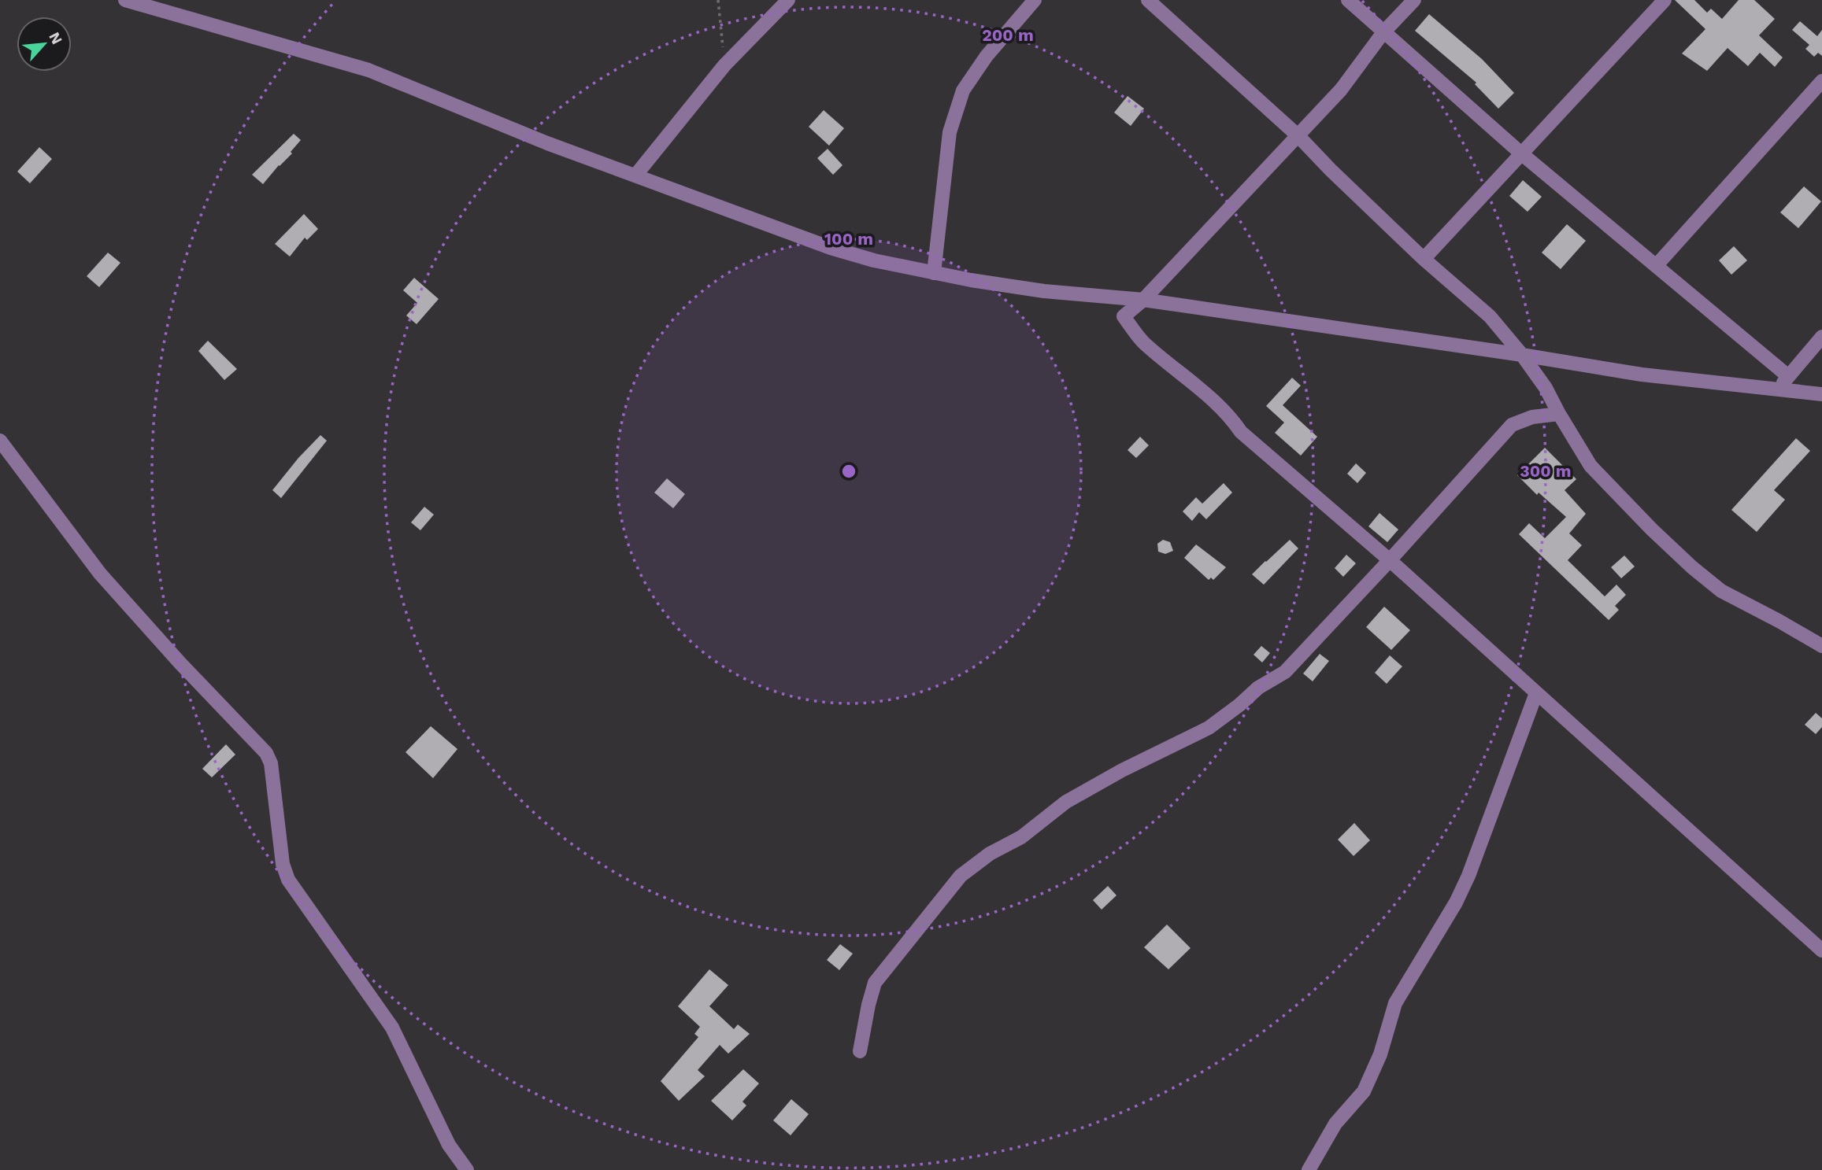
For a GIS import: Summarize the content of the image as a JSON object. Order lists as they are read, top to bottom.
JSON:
{
  "north": "top right",
  "rings": ["200 m", "100 m", "300 m"]
}
